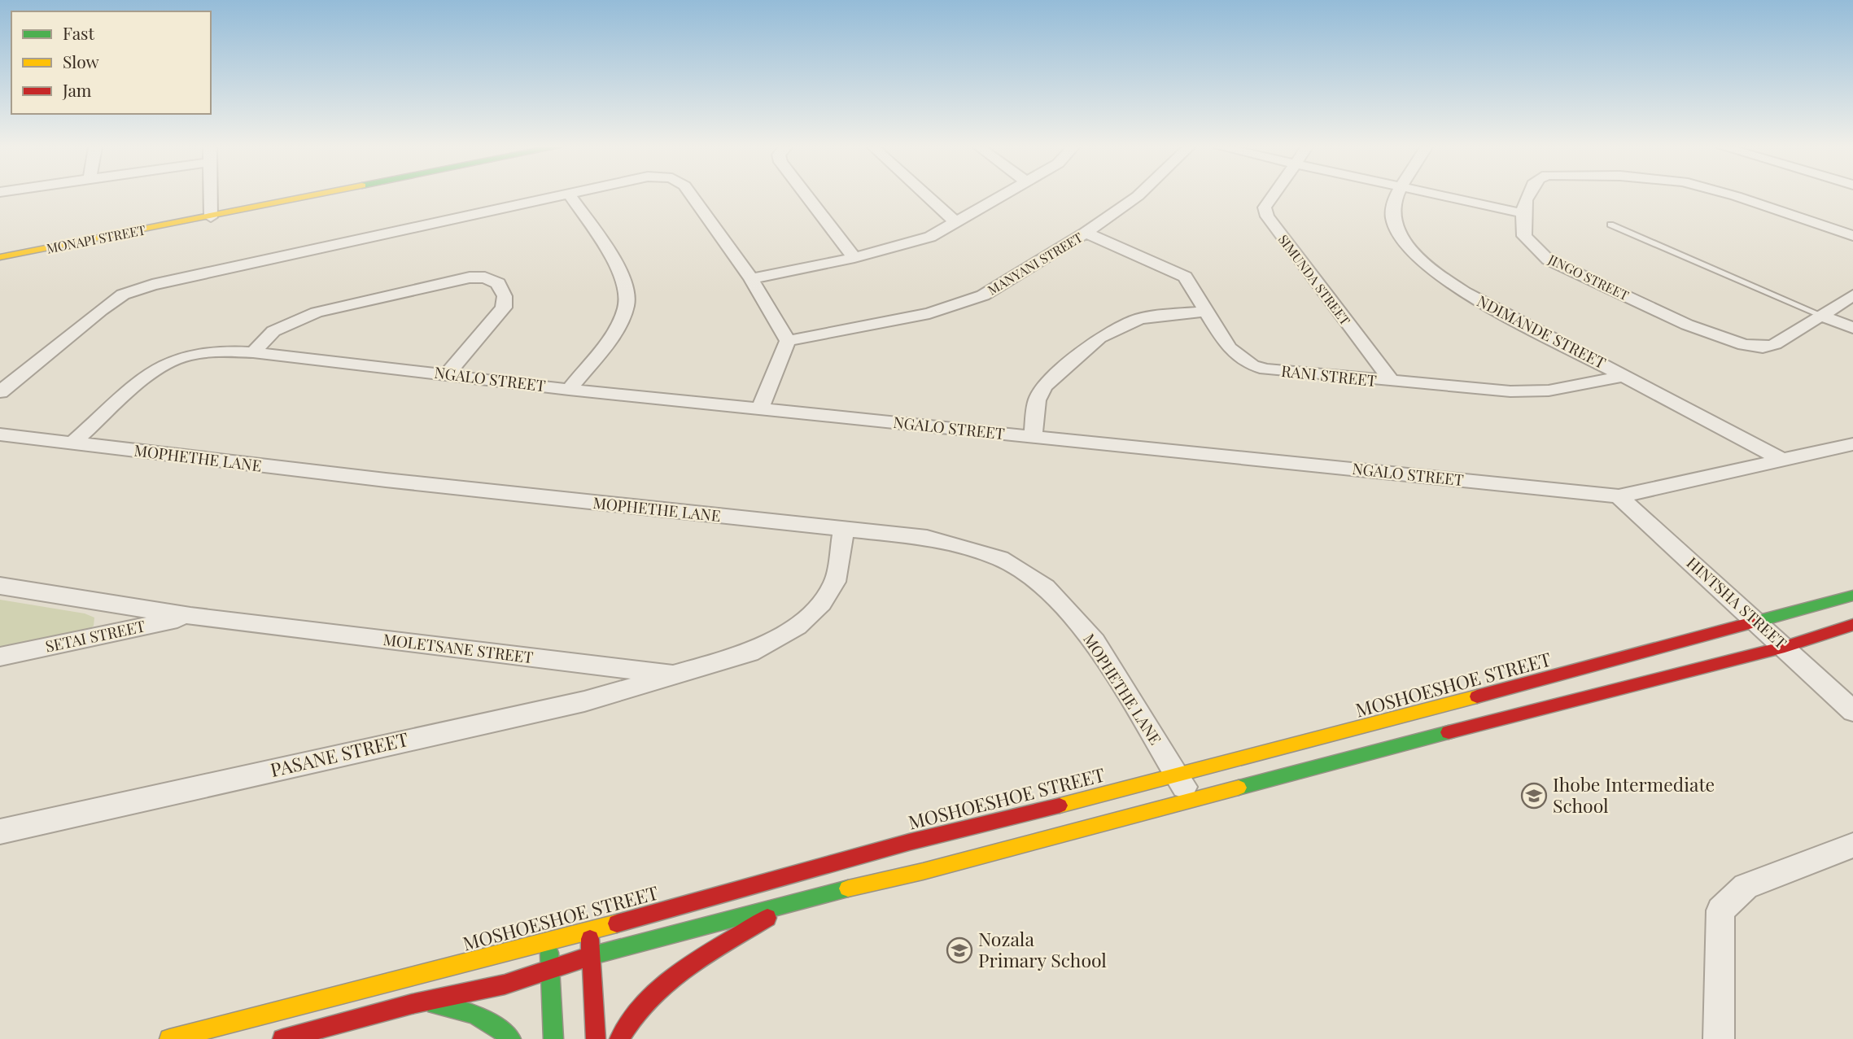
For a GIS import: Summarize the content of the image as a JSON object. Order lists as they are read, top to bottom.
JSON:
{
  "streets": {
    "main road": ["MONAPI STREET", "MOSHOESHOE STREET"],
    "street": [
      "MANYANI STREET",
      "JINGO STREET",
      "SIMUNDA STREET",
      "NDIMANDE STREET",
      "RANI STREET",
      "NGALO STREET",
      "MOPHETHE LANE",
      "HINTSHA STREET",
      "SETAI STREET",
      "MOLETSANE STREET",
      "PASANE STREET"
    ]
  },
  "crossings": [
    ["MANYANI STREET", "RANI STREET"],
    ["SIMUNDA STREET", "RANI STREET"],
    ["NDIMANDE STREET", "RANI STREET"],
    ["NDIMANDE STREET", "NGALO STREET"],
    ["NGALO STREET", "MOPHETHE LANE"],
    ["NGALO STREET", "HINTSHA STREET"],
    ["MOPHETHE LANE", "MOLETSANE STREET"],
    ["MOPHETHE LANE", "MOSHOESHOE STREET"],
    ["HINTSHA STREET", "MOSHOESHOE STREET"],
    ["SETAI STREET", "MOLETSANE STREET"],
    ["MOLETSANE STREET", "PASANE STREET"]
  ],
  "places": {
    "school or university": ["Ihobe Intermediate School", "Nozala Primary School"]
  },
  "legend": ["Fast", "Slow", "Jam"]
}
